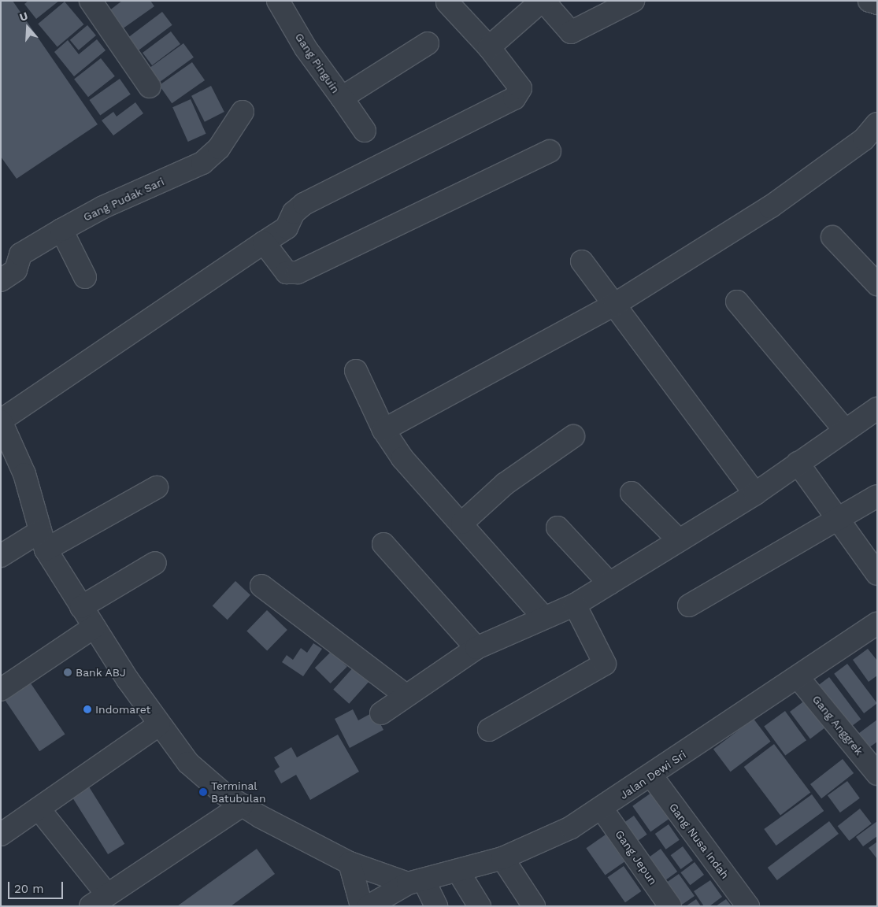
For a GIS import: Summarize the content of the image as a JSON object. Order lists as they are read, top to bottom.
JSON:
{
  "streets": {
    "street": [
      "Gang Pinguin",
      "Gang Pudak Sari",
      "Gang Anggrek",
      "Jalan Dewi Sri",
      "Gang Nusa Indah",
      "Gang Jepun"
    ]
  },
  "crossings": [
    ["Gang Anggrek", "Jalan Dewi Sri"],
    ["Jalan Dewi Sri", "Gang Nusa Indah"],
    ["Jalan Dewi Sri", "Gang Jepun"]
  ],
  "places": ["Bank ABJ", "Indomaret", "Terminal Batubulan"],
  "scale_bar": "20 m",
  "north": "top"
}
